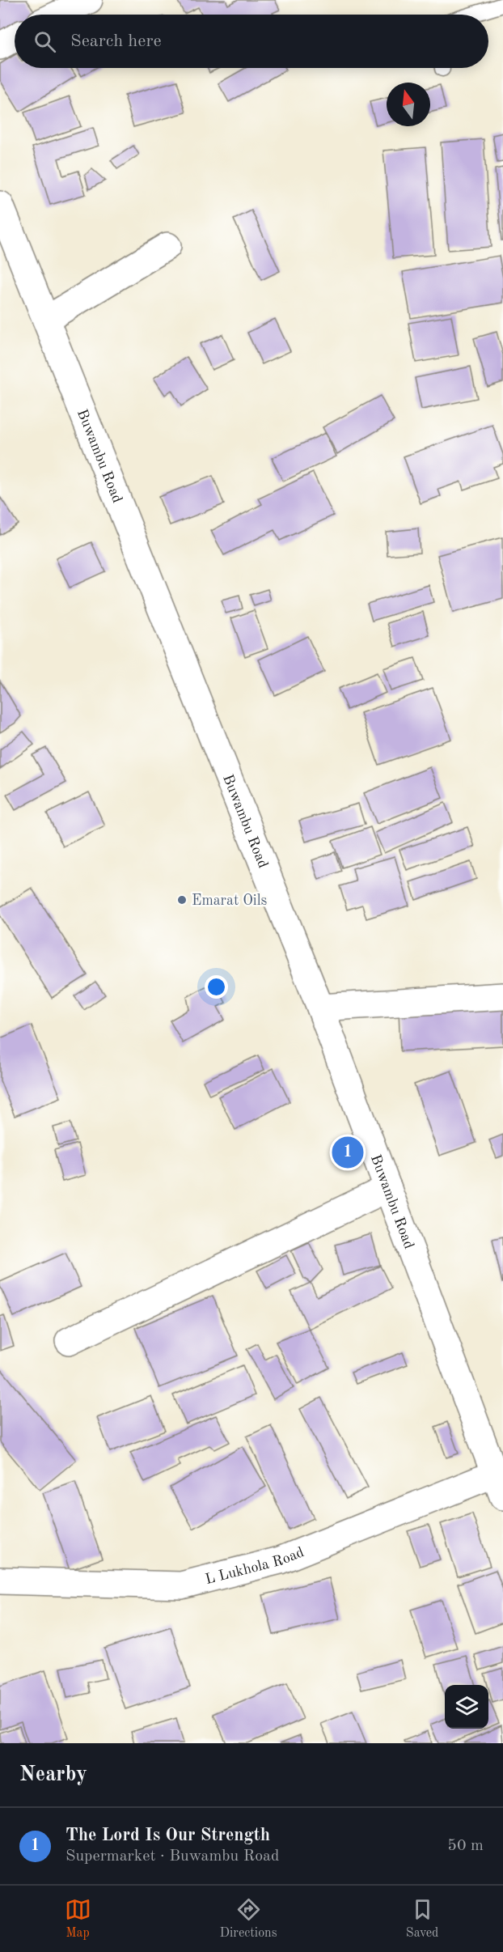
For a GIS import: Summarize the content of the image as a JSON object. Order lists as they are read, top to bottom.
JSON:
{
  "streets": {
    "street": ["Buwambu Road", "L Lukhola Road"]
  },
  "crossings": [
    ["Buwambu Road", "L Lukhola Road"]
  ],
  "places": ["Emarat Oils"],
  "north": "top",
  "page": {
    "search": "Search here",
    "pins": "1",
    "heading": "Nearby",
    "list": [
      {
        "mark": "1",
        "name": "The Lord Is Our Strength",
        "note": "Supermarket · Buwambu Road",
        "value": "50 m"
      }
    ],
    "nav": ["Map", "Directions", "Saved"]
  }
}
